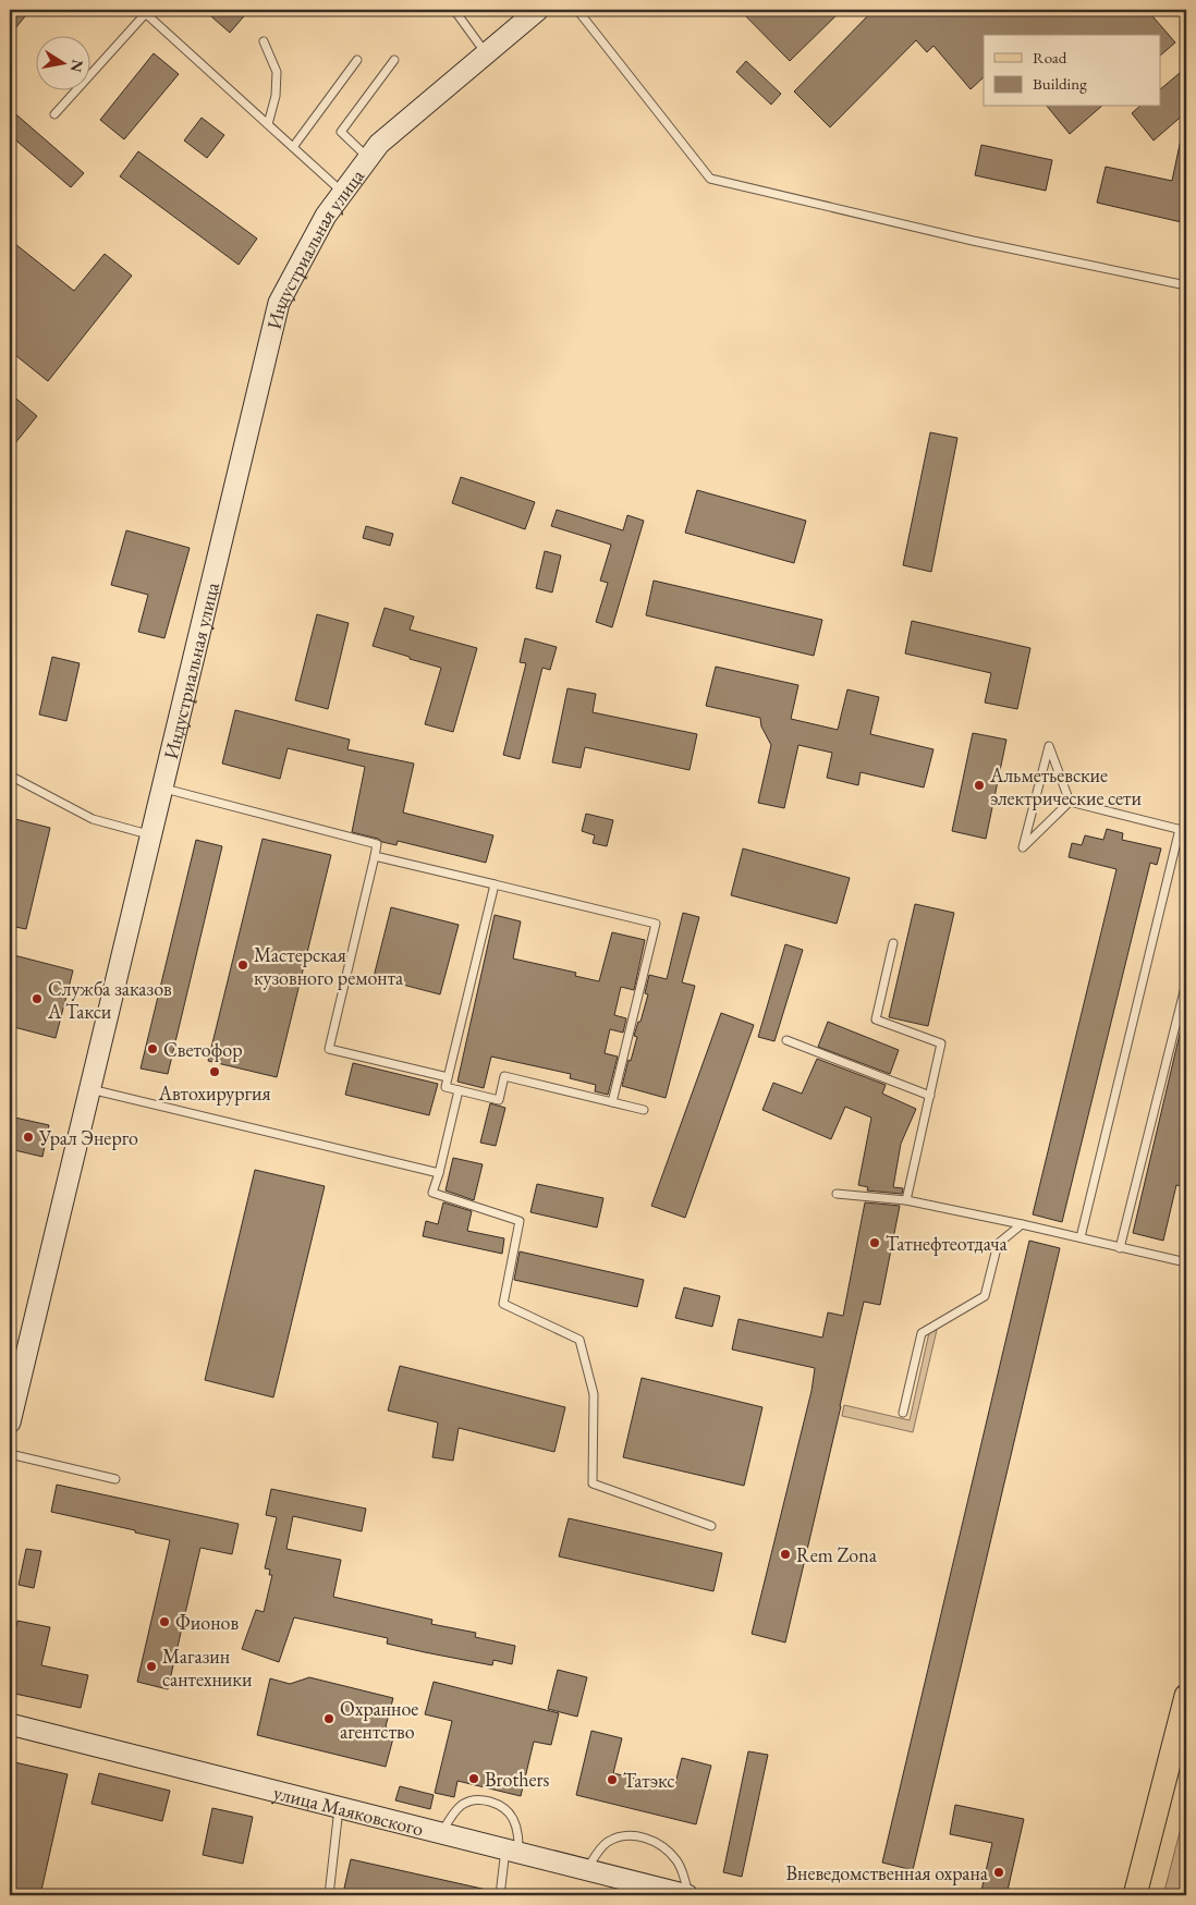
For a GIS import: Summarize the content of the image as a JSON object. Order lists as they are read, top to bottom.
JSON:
{
  "streets": {
    "street": ["Индустриальная улица", "улица Маяковского"]
  },
  "places": [
    "Альметьевские электрические сети",
    "Мастерская кузовного ремонта",
    "Служба заказов А Такси",
    "Светофор",
    "Автохирургия",
    "Урал Энерго",
    "Татнефтеотдача",
    "Rem Zona",
    "Фионов",
    "Магазин сантехники",
    "Охранное агентство",
    "Brothers",
    "Татэкс",
    "Вневедомственная охрана"
  ],
  "legend": ["Road", "Building"],
  "north": "right"
}
